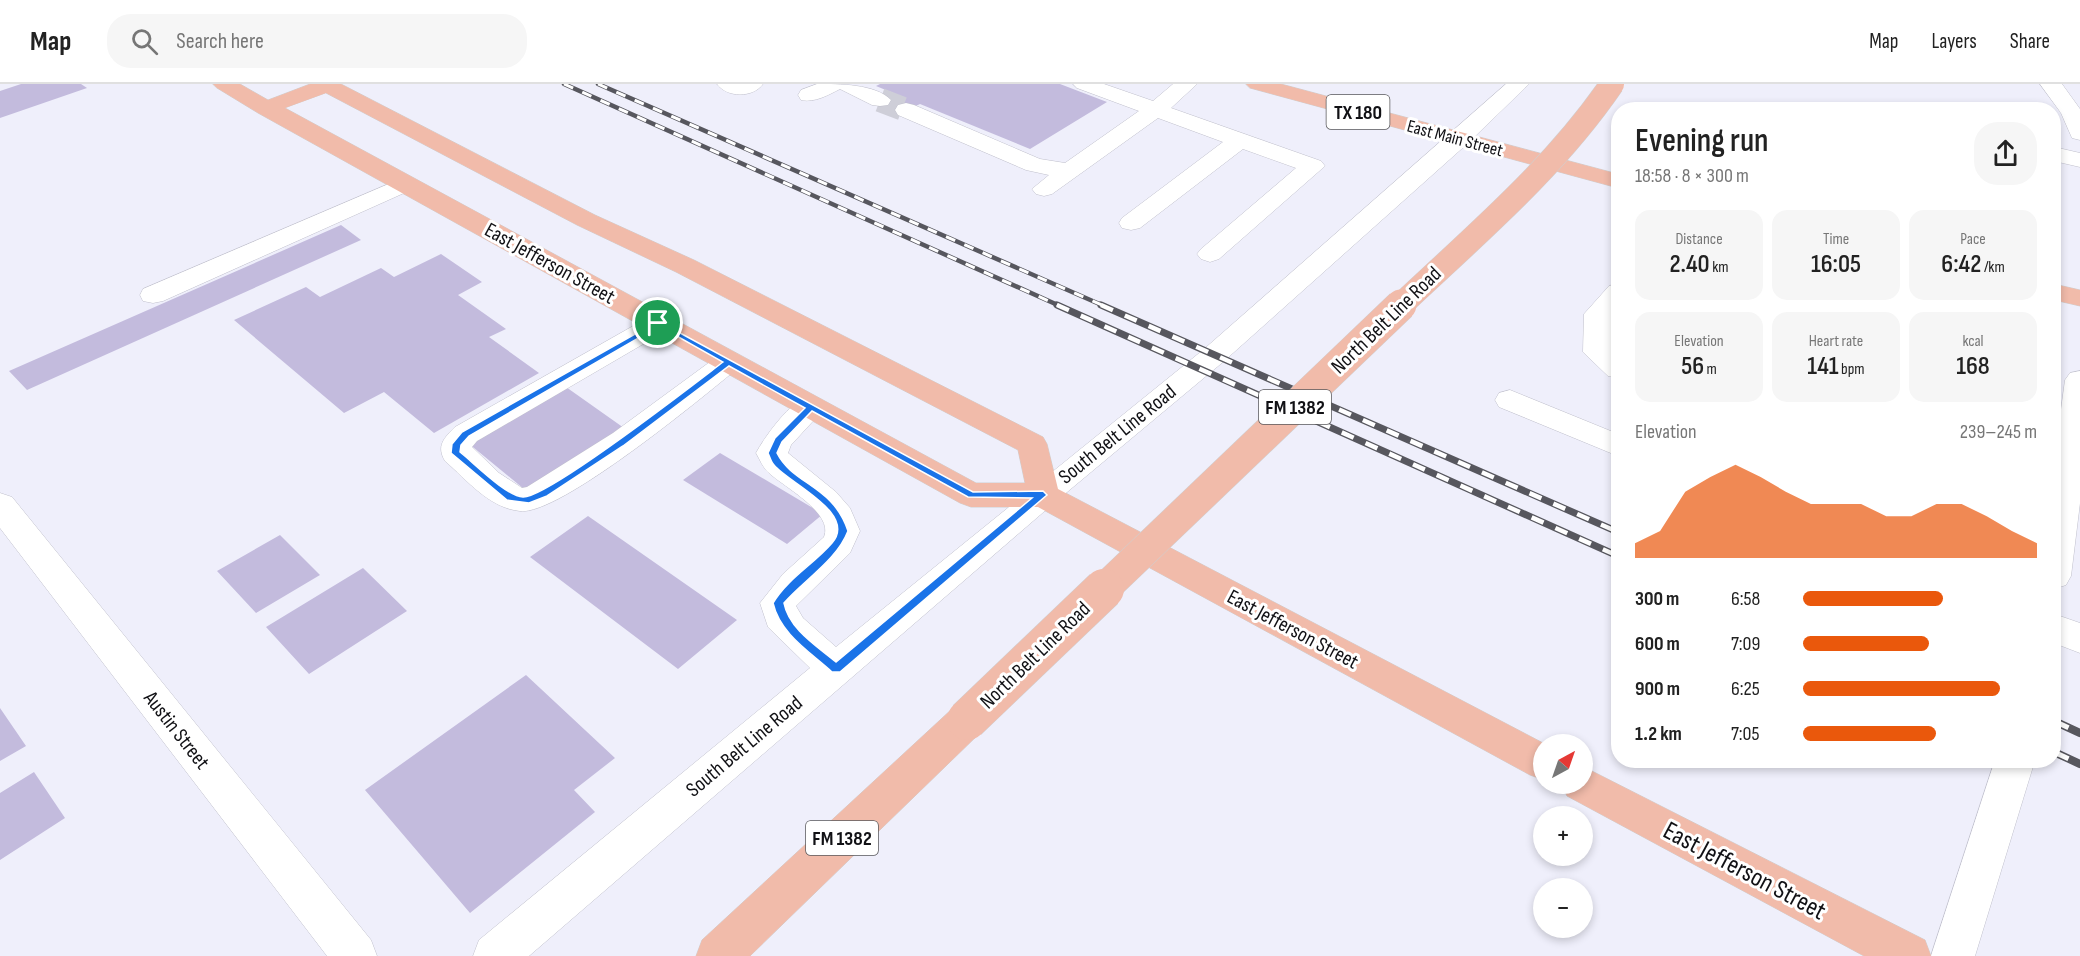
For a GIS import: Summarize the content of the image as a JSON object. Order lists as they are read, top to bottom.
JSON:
{
  "streets": {
    "main road": [
      "TX 180",
      "East Main Street",
      "East Jefferson Street",
      "North Belt Line Road",
      "FM 1382"
    ],
    "street": ["South Belt Line Road", "Austin Street"]
  },
  "crossings": [
    ["East Main Street", "South Belt Line Road"],
    ["East Jefferson Street", "South Belt Line Road"]
  ],
  "north": "top right",
  "page": {
    "header": "Map",
    "search": "Search here",
    "nav": ["Map", "Layers", "Share"],
    "heading": ["Evening run", "18:58 · 8 × 300 m"],
    "stats": [
      ["Distance", "2.40 km"],
      ["Time", "16:05"],
      ["Pace", "6:42 /km"],
      ["Elevation", "56 m"],
      ["Heart rate", "141 bpm"],
      ["kcal", "168"]
    ],
    "chart": ["Elevation", "239–245 m"],
    "list": [
      {
        "name": "300 m",
        "note": "6:58"
      },
      {
        "name": "600 m",
        "note": "7:09"
      },
      {
        "name": "900 m",
        "note": "6:25"
      },
      {
        "name": "1.2 km",
        "note": "7:05"
      }
    ],
    "map_buttons": ["+", "−"]
  }
}
